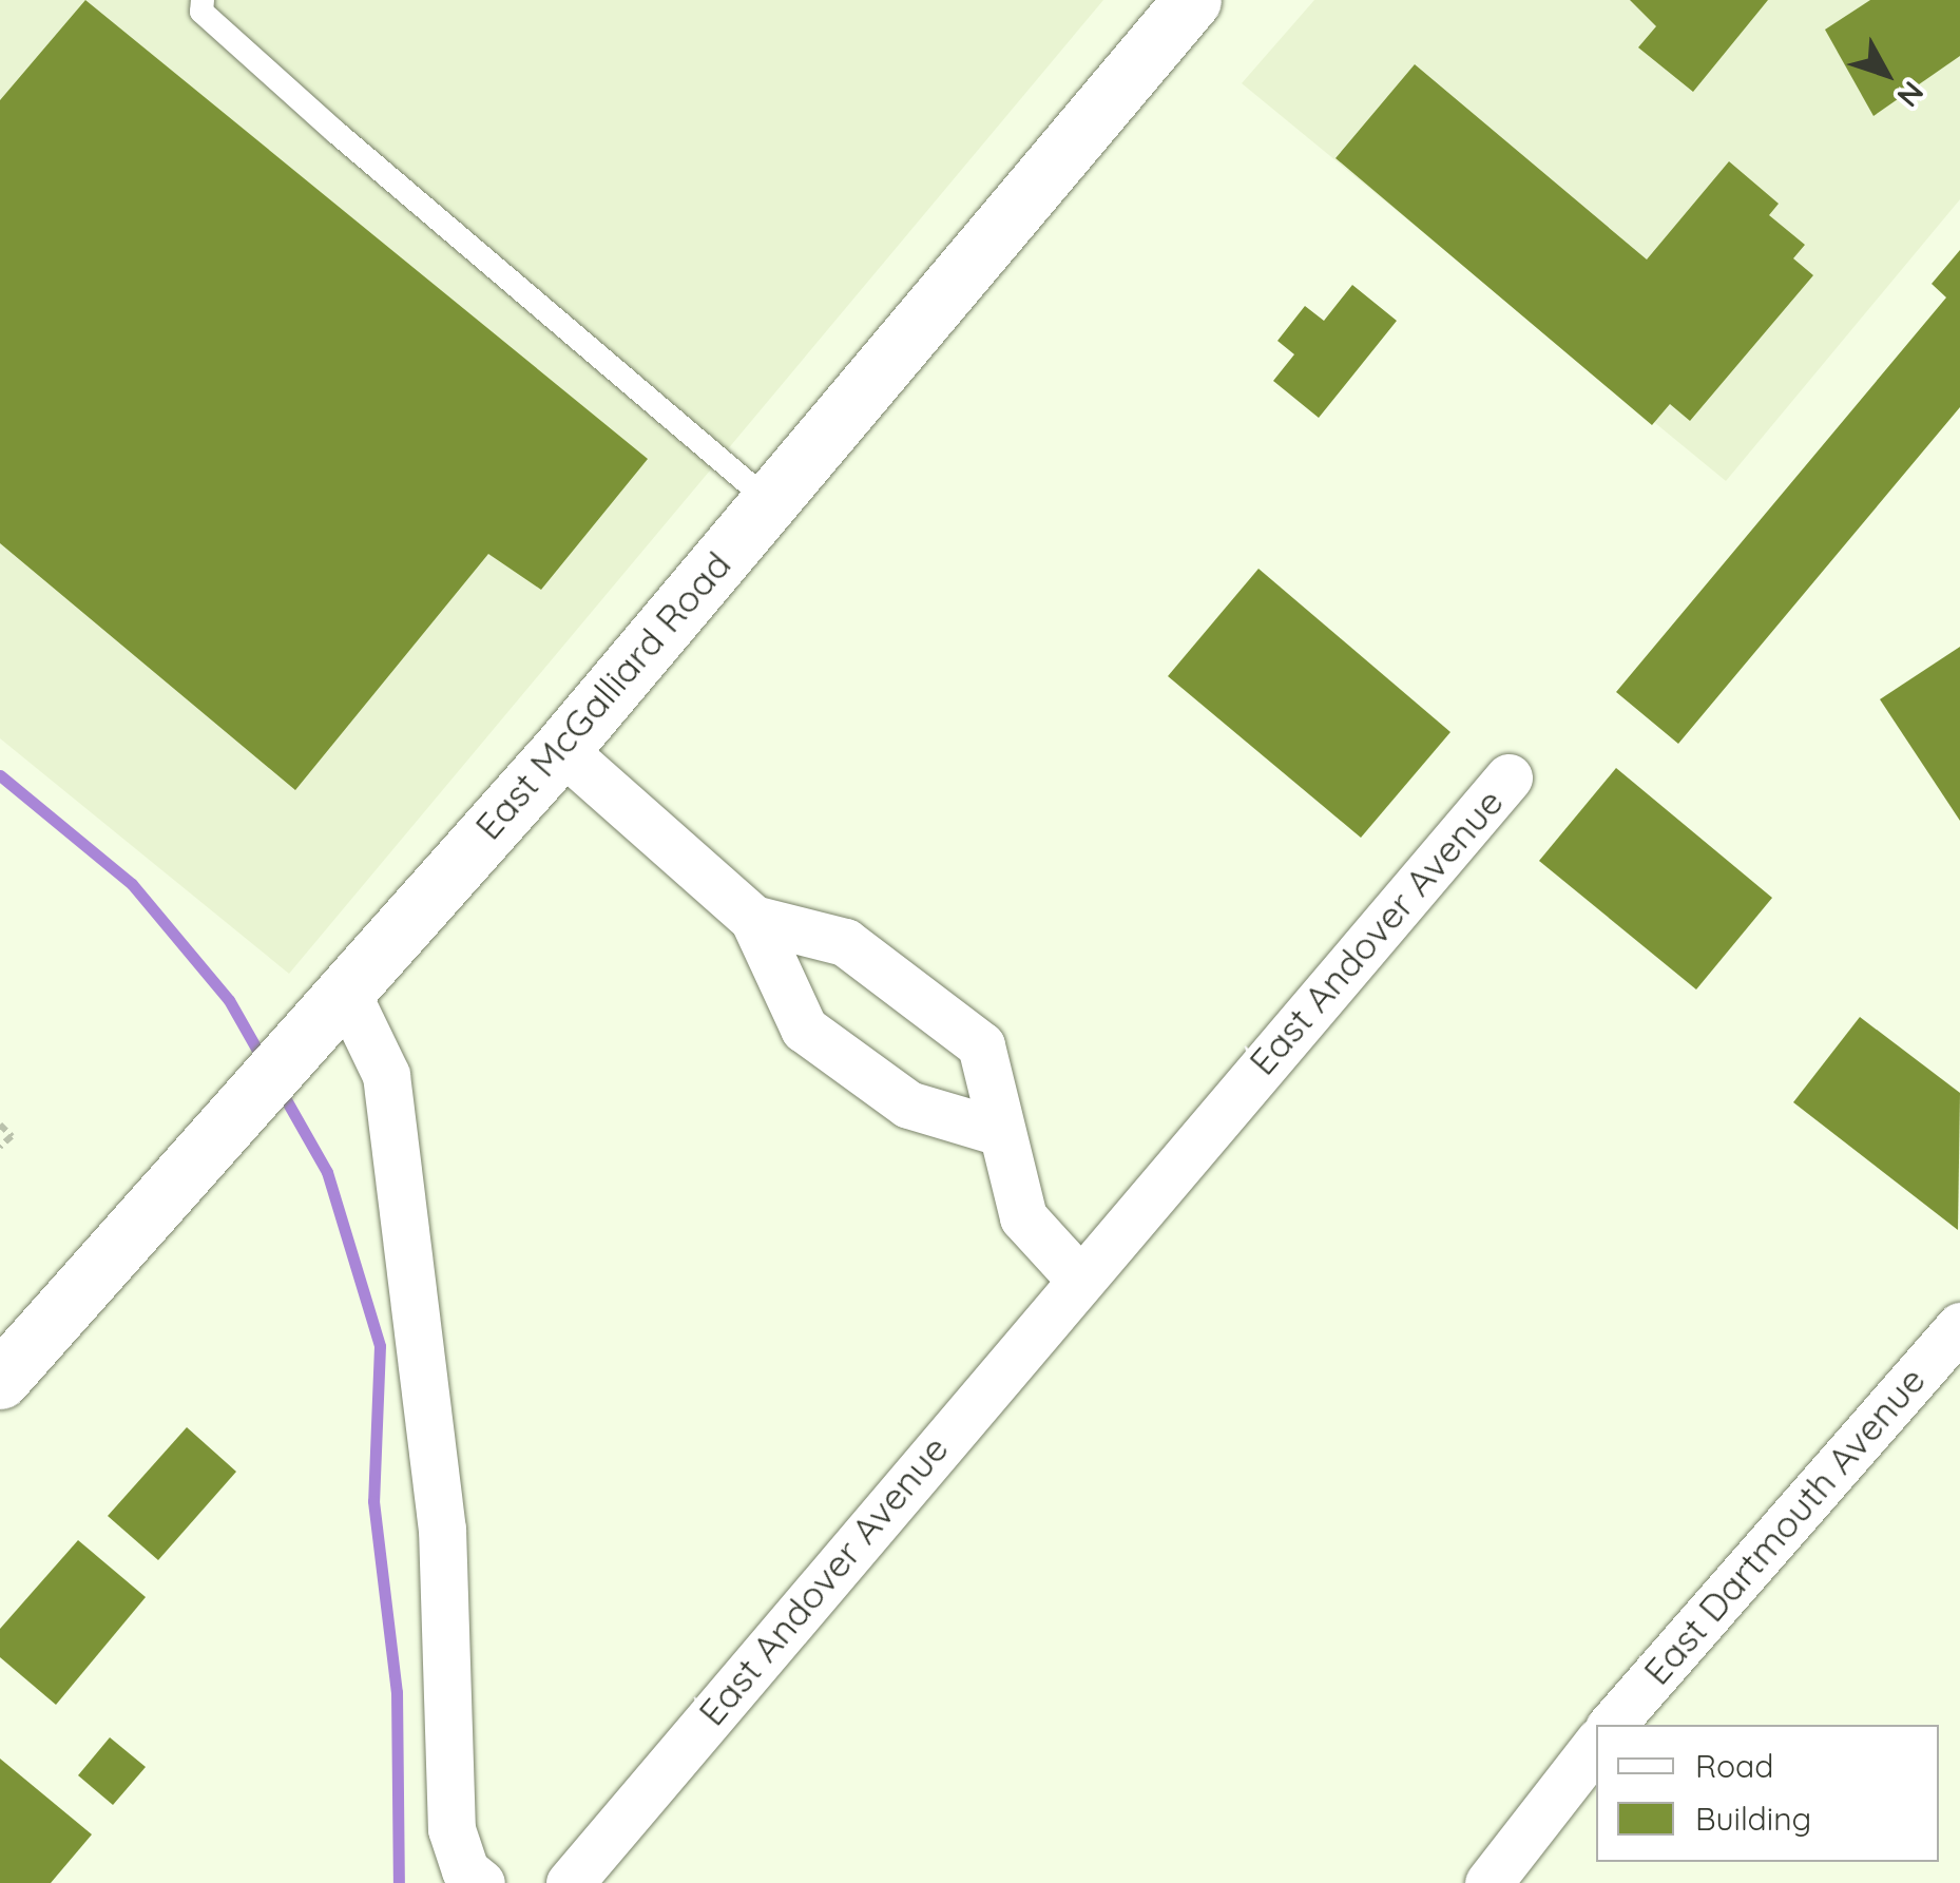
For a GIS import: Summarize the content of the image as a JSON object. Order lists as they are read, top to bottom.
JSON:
{
  "streets": {
    "main road": ["East McGalliard Road"],
    "street": ["East Andover Avenue", "East Dartmouth Avenue"]
  },
  "legend": ["Road", "Building"],
  "north": "bottom right"
}
